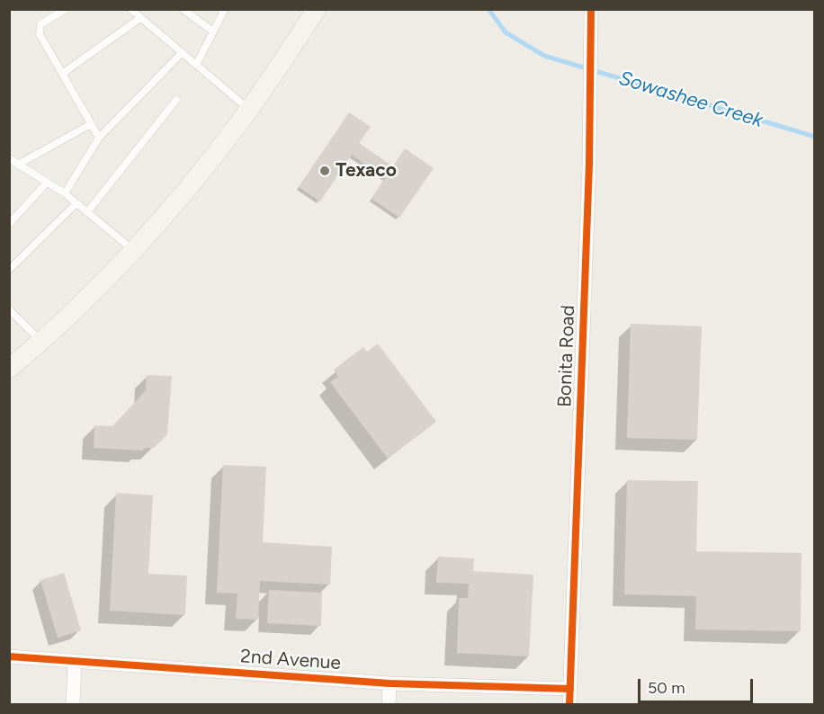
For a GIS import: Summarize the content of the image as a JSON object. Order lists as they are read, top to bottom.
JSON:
{
  "streets": {
    "street": ["Bonita Road", "2nd Avenue"]
  },
  "crossings": [
    ["Bonita Road", "2nd Avenue"]
  ],
  "water": ["Sowashee Creek"],
  "places": ["Texaco"],
  "scale_bar": "50 m"
}
